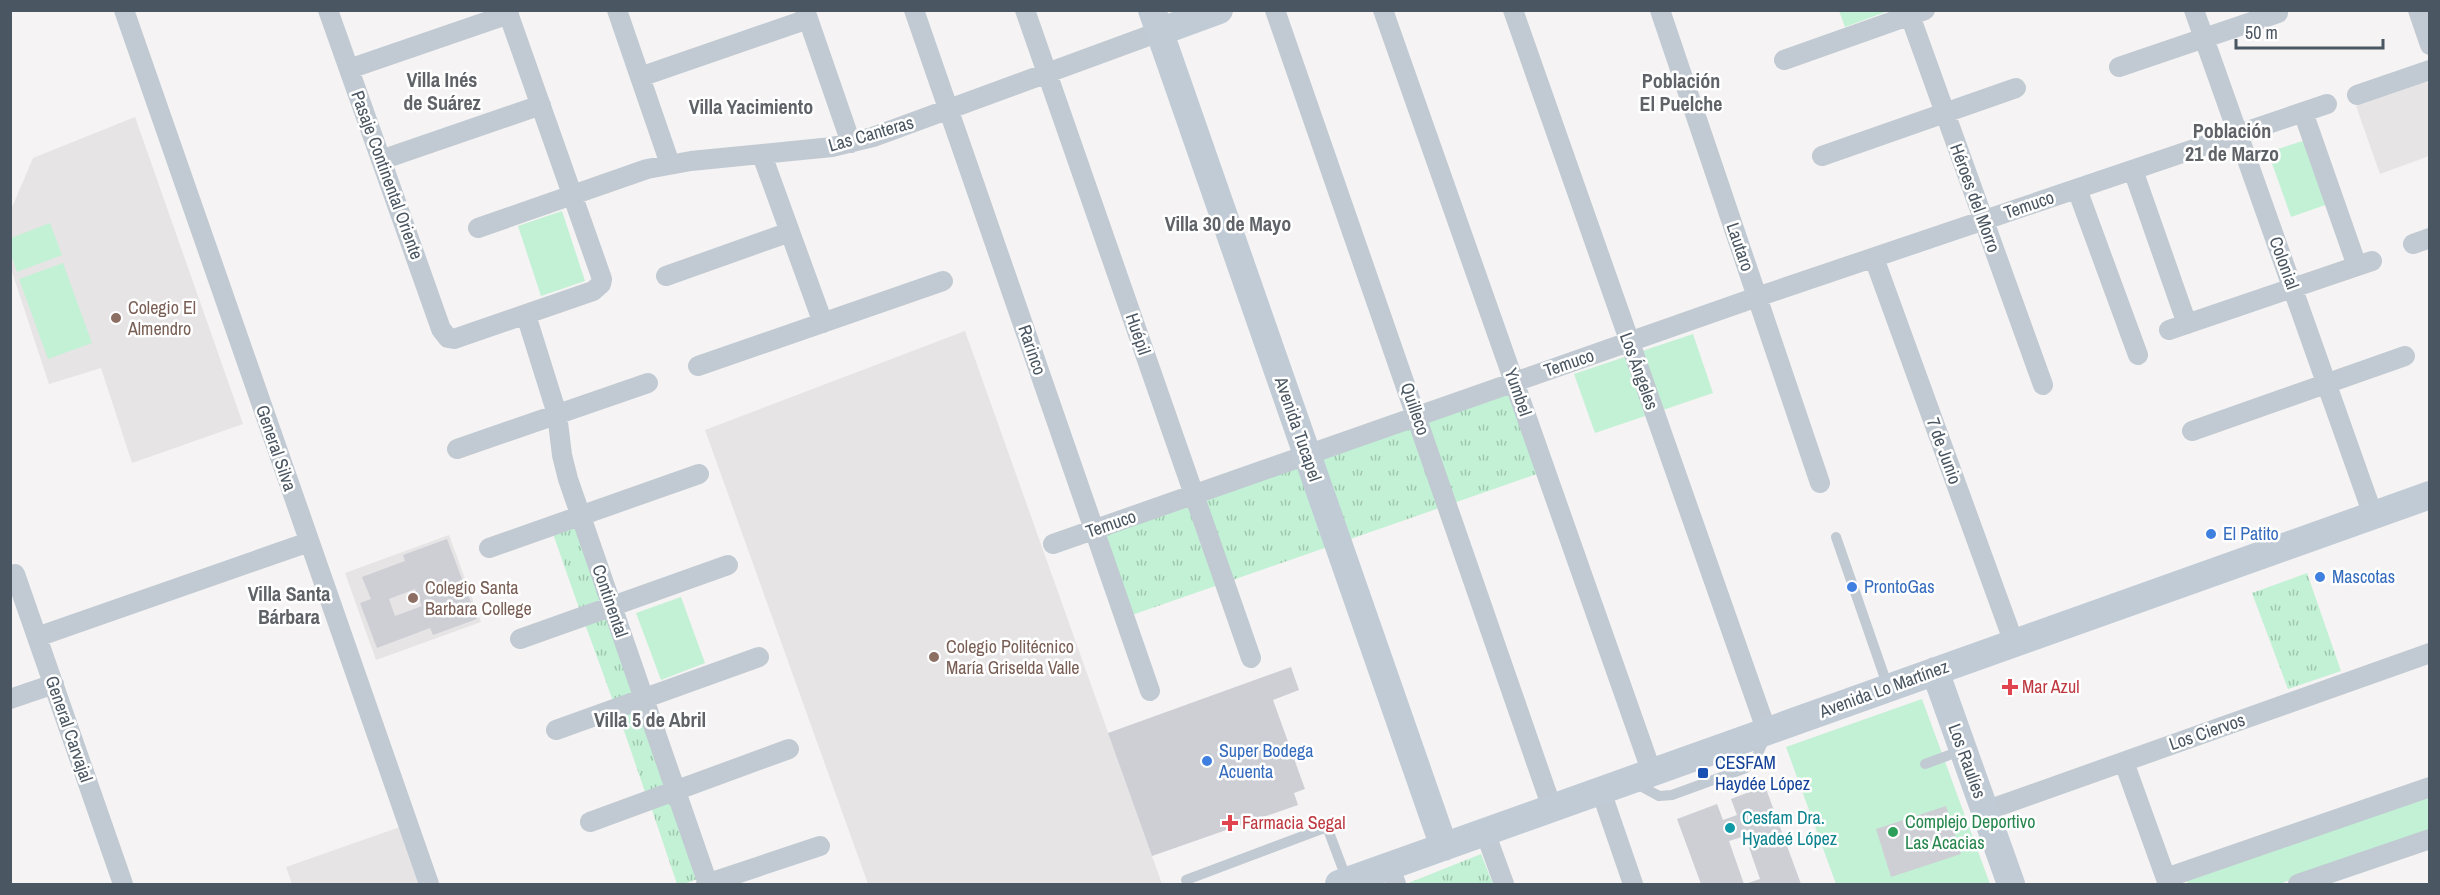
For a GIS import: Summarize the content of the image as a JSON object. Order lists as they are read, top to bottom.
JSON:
{
  "streets": {
    "street": [
      "Las Canteras",
      "Pasaje Continental Oriente",
      "Héroes del Morro",
      "Temuco",
      "Lautaro",
      "Colonial",
      "Huépil",
      "Rarinco",
      "Los Ángeles",
      "Yumbel",
      "Quilleco",
      "Avenida Tucapel",
      "General Silva",
      "7 de Junio",
      "Continental",
      "Avenida Lo Martínez",
      "General Carvajal",
      "Los Ciervos",
      "Los Raulíes"
    ]
  },
  "crossings": [
    ["Las Canteras", "Huépil"],
    ["Las Canteras", "Rarinco"],
    ["Las Canteras", "Avenida Tucapel"],
    ["Pasaje Continental Oriente", "Continental"],
    ["Héroes del Morro", "Temuco"],
    ["Temuco", "Lautaro"],
    ["Temuco", "Colonial"],
    ["Temuco", "Huépil"],
    ["Temuco", "Rarinco"],
    ["Temuco", "Los Ángeles"],
    ["Temuco", "Yumbel"],
    ["Temuco", "Quilleco"],
    ["Temuco", "Avenida Tucapel"],
    ["Temuco", "7 de Junio"],
    ["Colonial", "Avenida Lo Martínez"],
    ["Los Ángeles", "Avenida Lo Martínez"],
    ["Yumbel", "Avenida Lo Martínez"],
    ["Quilleco", "Avenida Lo Martínez"],
    ["Avenida Tucapel", "Avenida Lo Martínez"],
    ["7 de Junio", "Avenida Lo Martínez"],
    ["Avenida Lo Martínez", "Los Raulíes"],
    ["Los Ciervos", "Los Raulíes"]
  ],
  "districts": [
    "Villa Inés de Suárez",
    "Población El Puelche",
    "Villa Yacimiento",
    "Población 21 de Marzo",
    "Villa 30 de Mayo",
    "Villa Santa Bárbara",
    "Villa 5 de Abril"
  ],
  "places": {
    "other": [
      "Colegio El Almendro",
      "El Patito",
      "Mascotas",
      "ProntoGas",
      "Colegio Santa Barbara College",
      "Colegio Politécnico María Griselda Valle",
      "Super Bodega Acuenta",
      "Cesfam Dra. Hyadeé López",
      "Complejo Deportivo Las Acacias"
    ],
    "health": ["Mar Azul", "Farmacia Segal"],
    "transit": ["CESFAM Haydée López"]
  },
  "scale_bar": "50 m"
}
